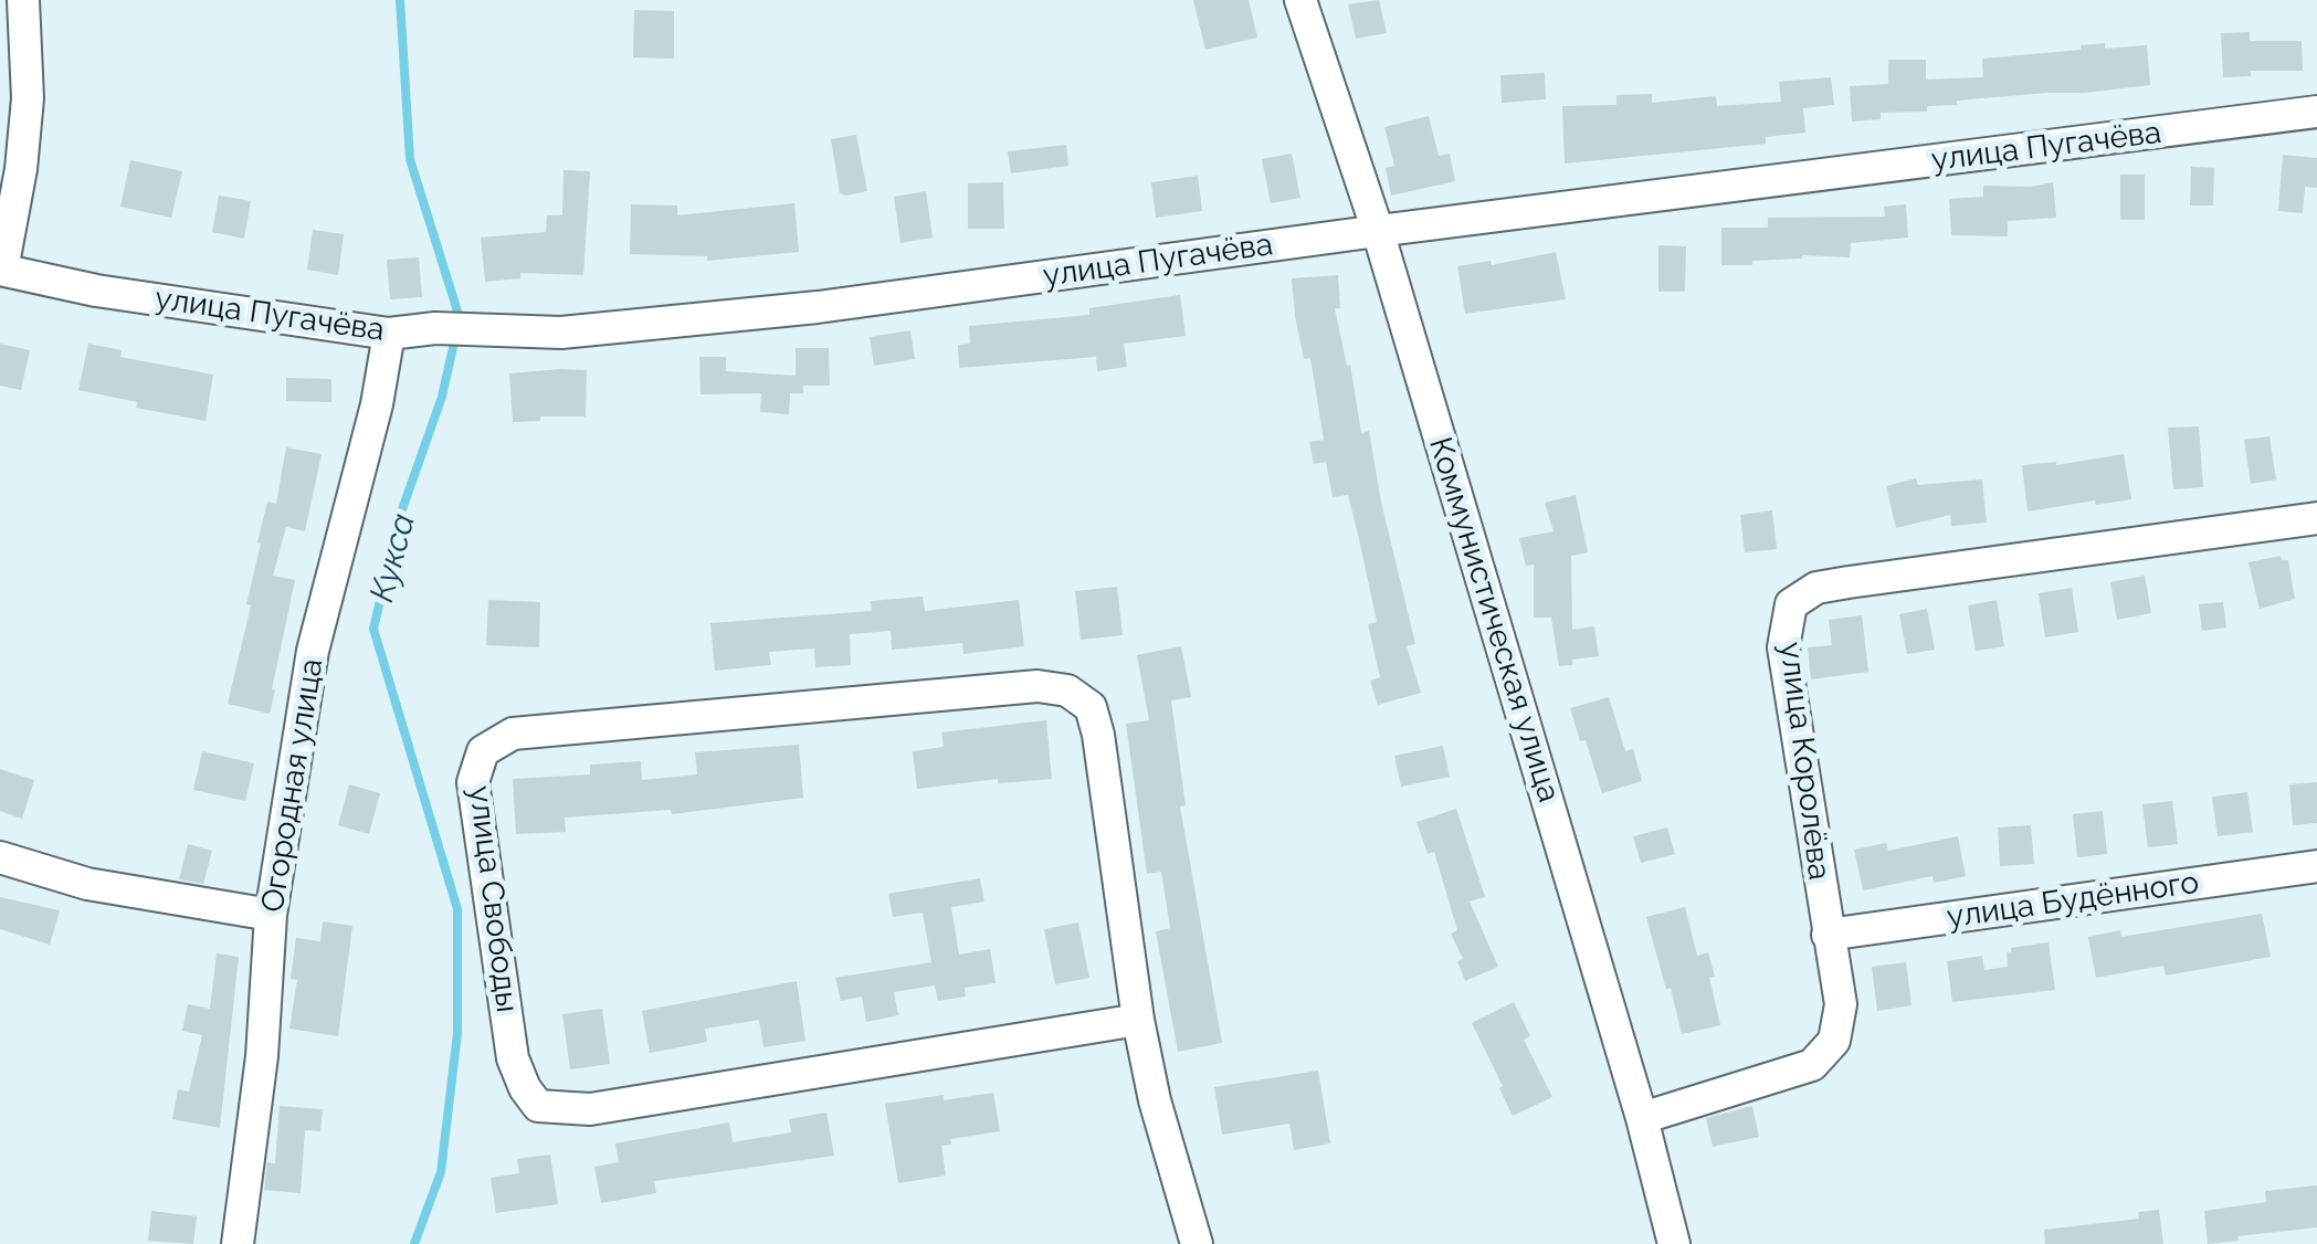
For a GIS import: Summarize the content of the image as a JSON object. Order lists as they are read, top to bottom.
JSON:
{
  "streets": {
    "street": [
      "улица Пугачёва",
      "Коммунистическая улица",
      "улица Королёва",
      "Огородная улица",
      "улица Свободы",
      "улица Будённого"
    ]
  },
  "crossings": [
    ["улица Пугачёва", "Коммунистическая улица"],
    ["улица Пугачёва", "Огородная улица"],
    ["Коммунистическая улица", "улица Королёва"],
    ["улица Королёва", "улица Будённого"]
  ],
  "water": ["Кукса"]
}
